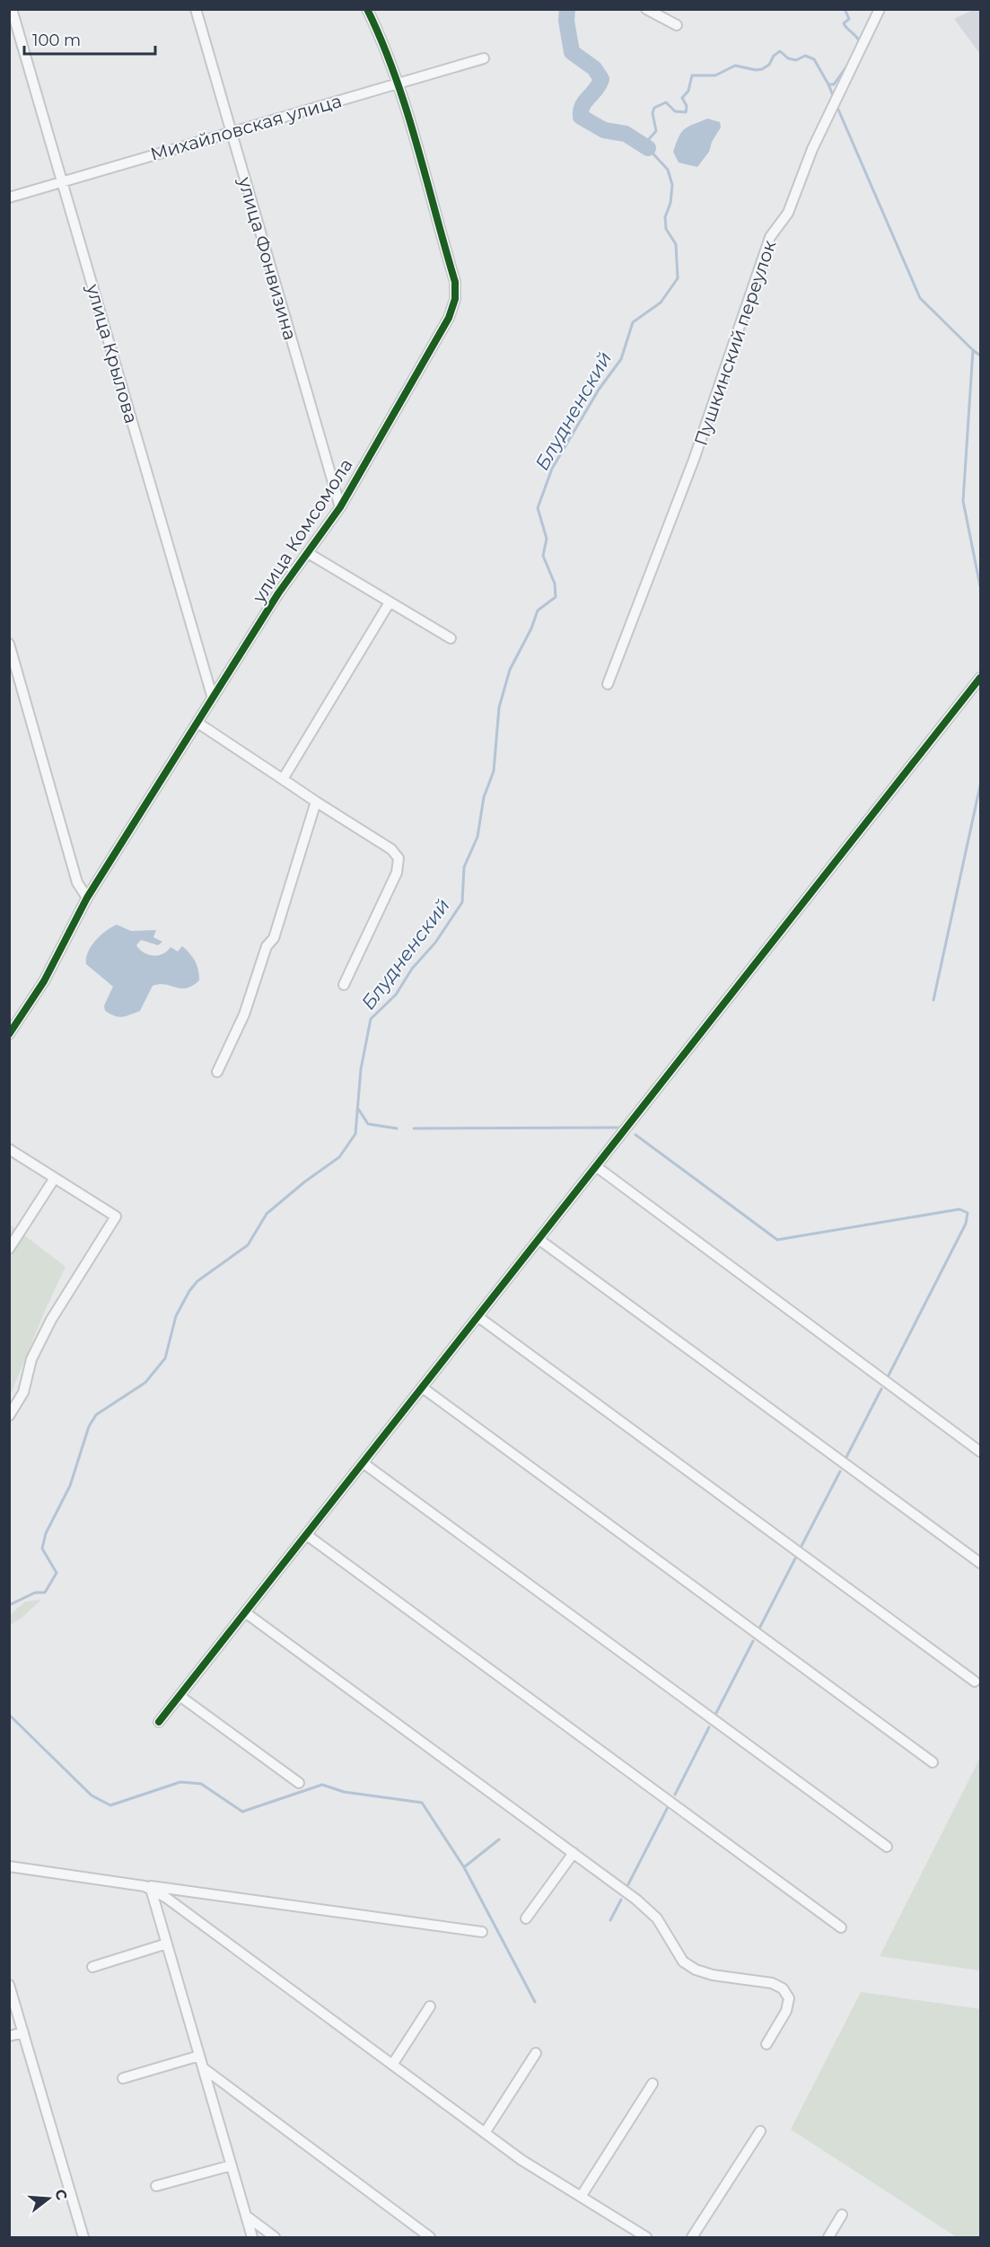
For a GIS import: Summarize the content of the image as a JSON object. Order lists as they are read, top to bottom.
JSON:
{
  "streets": {
    "street": [
      "Михайловская улица",
      "улица Фонвизина",
      "Пушкинский переулок",
      "улица Крылова",
      "улица Комсомола"
    ]
  },
  "crossings": [
    ["Михайловская улица", "улица Фонвизина"],
    ["Михайловская улица", "улица Крылова"],
    ["Михайловская улица", "улица Комсомола"],
    ["улица Фонвизина", "улица Комсомола"],
    ["улица Крылова", "улица Комсомола"]
  ],
  "water": ["Блудненский"],
  "scale_bar": "100 m",
  "north": "right"
}
